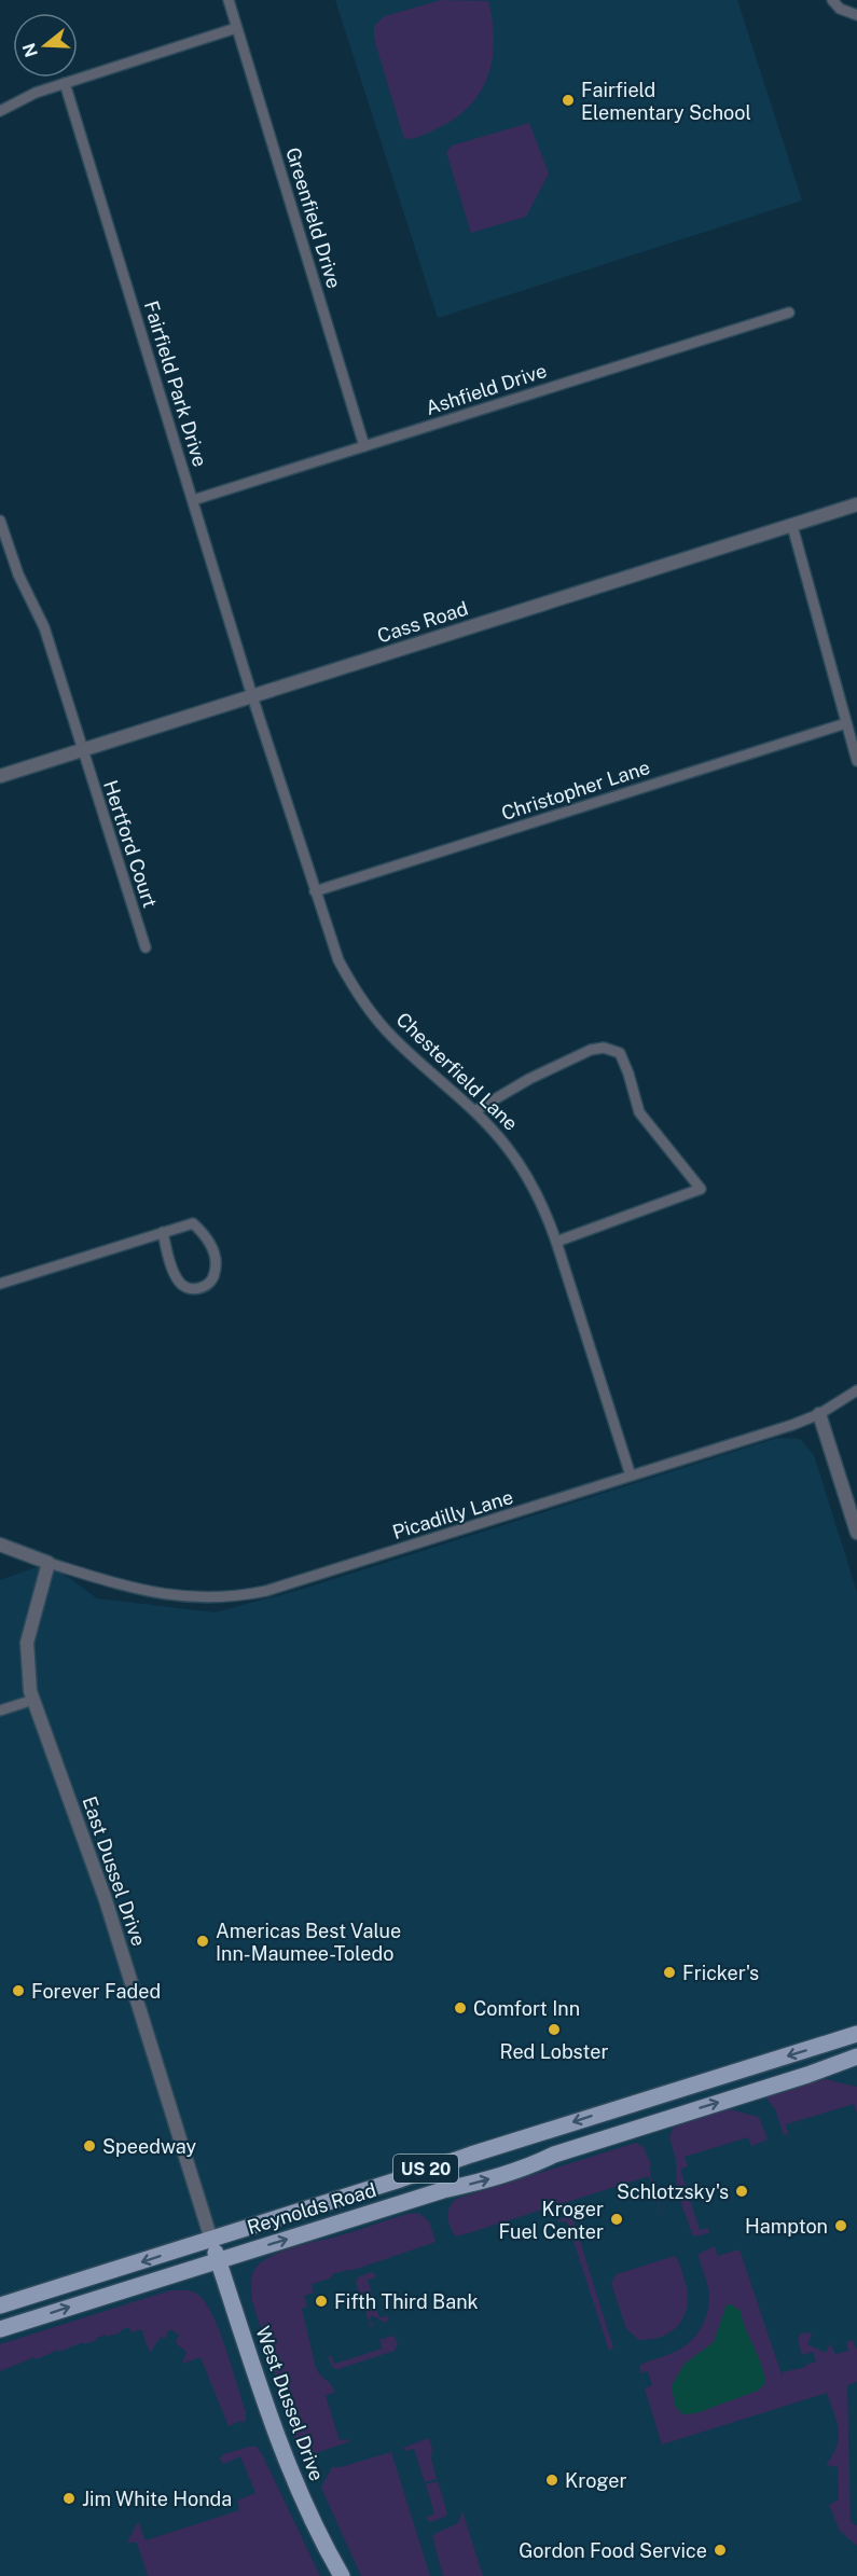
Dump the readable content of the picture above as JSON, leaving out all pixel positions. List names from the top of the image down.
{
  "streets": {
    "main road": ["US 20", "Reynolds Road", "West Dussel Drive"],
    "street": [
      "Greenfield Drive",
      "Fairfield Park Drive",
      "Ashfield Drive",
      "Cass Road",
      "Christopher Lane",
      "Hertford Court",
      "Chesterfield Lane",
      "Picadilly Lane",
      "East Dussel Drive"
    ]
  },
  "crossings": [
    ["Greenfield Drive", "Ashfield Drive"],
    ["Fairfield Park Drive", "Ashfield Drive"],
    ["Fairfield Park Drive", "Cass Road"],
    ["Fairfield Park Drive", "Chesterfield Lane"],
    ["Cass Road", "Hertford Court"],
    ["Cass Road", "Chesterfield Lane"],
    ["Christopher Lane", "Chesterfield Lane"],
    ["Chesterfield Lane", "Picadilly Lane"],
    ["Picadilly Lane", "East Dussel Drive"],
    ["East Dussel Drive", "Reynolds Road"],
    ["East Dussel Drive", "West Dussel Drive"],
    ["Reynolds Road", "West Dussel Drive"]
  ],
  "places": [
    "Fairfield Elementary School",
    "Americas Best Value Inn-Maumee-Toledo",
    "Fricker's",
    "Forever Faded",
    "Comfort Inn",
    "Red Lobster",
    "Speedway",
    "Schlotzsky's",
    "Kroger Fuel Center",
    "Hampton",
    "Fifth Third Bank",
    "Kroger",
    "Jim White Honda",
    "Gordon Food Service"
  ],
  "north": "left"
}
